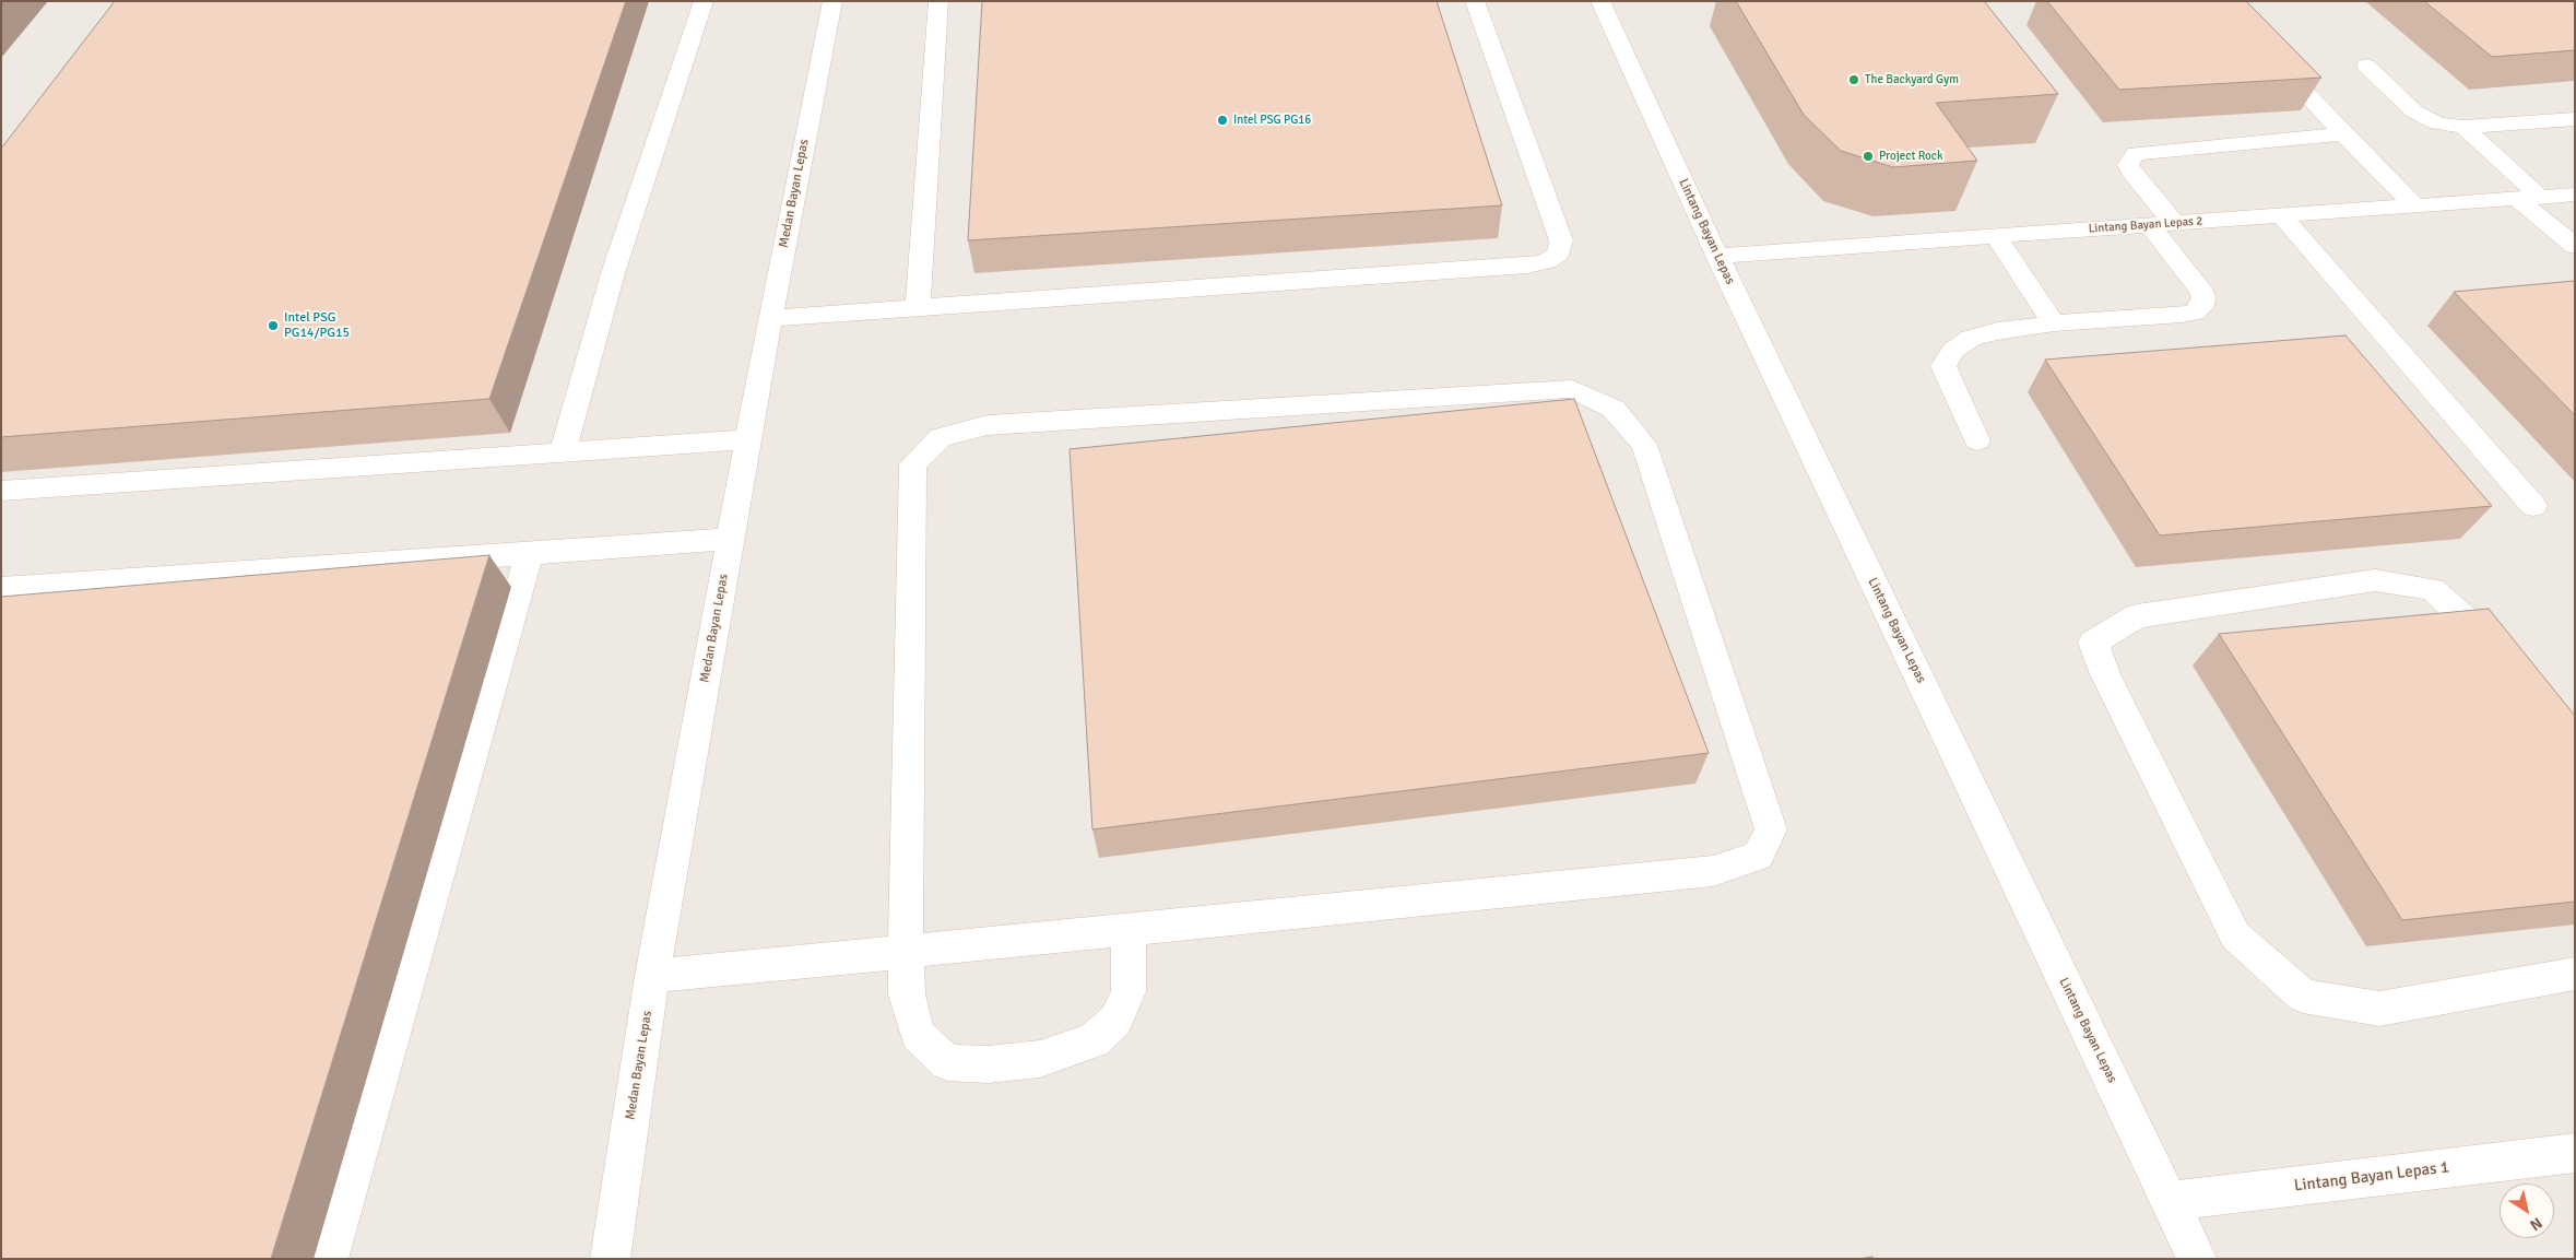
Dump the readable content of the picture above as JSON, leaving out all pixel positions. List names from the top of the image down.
{
  "streets": {
    "street": [
      "Medan Bayan Lepas",
      "Lintang Bayan Lepas 2",
      "Lintang Bayan Lepas",
      "Lintang Bayan Lepas 1"
    ]
  },
  "crossings": [
    ["Lintang Bayan Lepas 2", "Lintang Bayan Lepas"],
    ["Lintang Bayan Lepas", "Lintang Bayan Lepas 1"]
  ],
  "places": [
    "The Backyard Gym",
    "Intel PSG PG16",
    "Project Rock",
    "Intel PSG PG14/PG15"
  ],
  "north": "bottom right"
}
